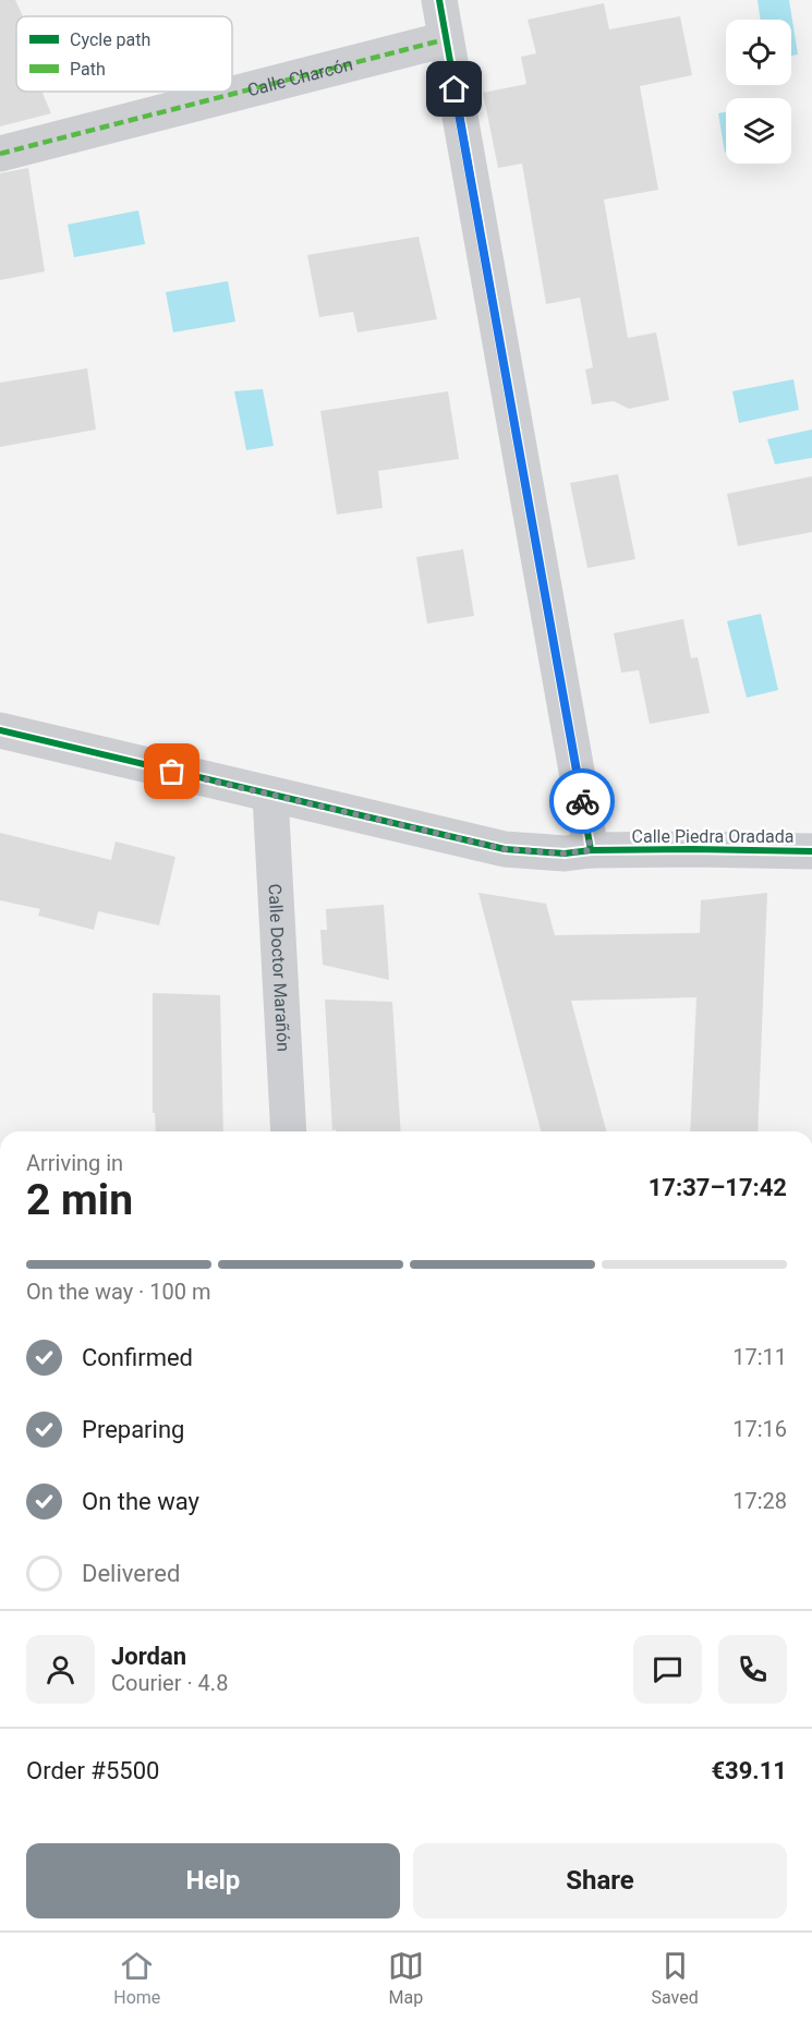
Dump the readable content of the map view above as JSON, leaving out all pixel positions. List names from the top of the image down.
{
  "streets": {
    "street": ["Calle Charcón", "Calle Piedra Oradada", "Calle Doctor Marañón"]
  },
  "crossings": [
    ["Calle Piedra Oradada", "Calle Doctor Marañón"]
  ],
  "legend": ["Cycle path", "Path"],
  "page": {
    "heading": ["2 min", "Arriving in", "17:37–17:42"],
    "panel": [
      "Jordan",
      "Courier · 4.8",
      "Order #5500",
      "€39.11"
    ],
    "bar": "On the way · 100 m",
    "list": [
      ["Confirmed", "17:11"],
      ["Preparing", "17:16"],
      ["On the way", "17:28"],
      "Delivered"
    ],
    "buttons": ["Help", "Share"],
    "tabs": ["Home", "Map", "Saved"]
  }
}
